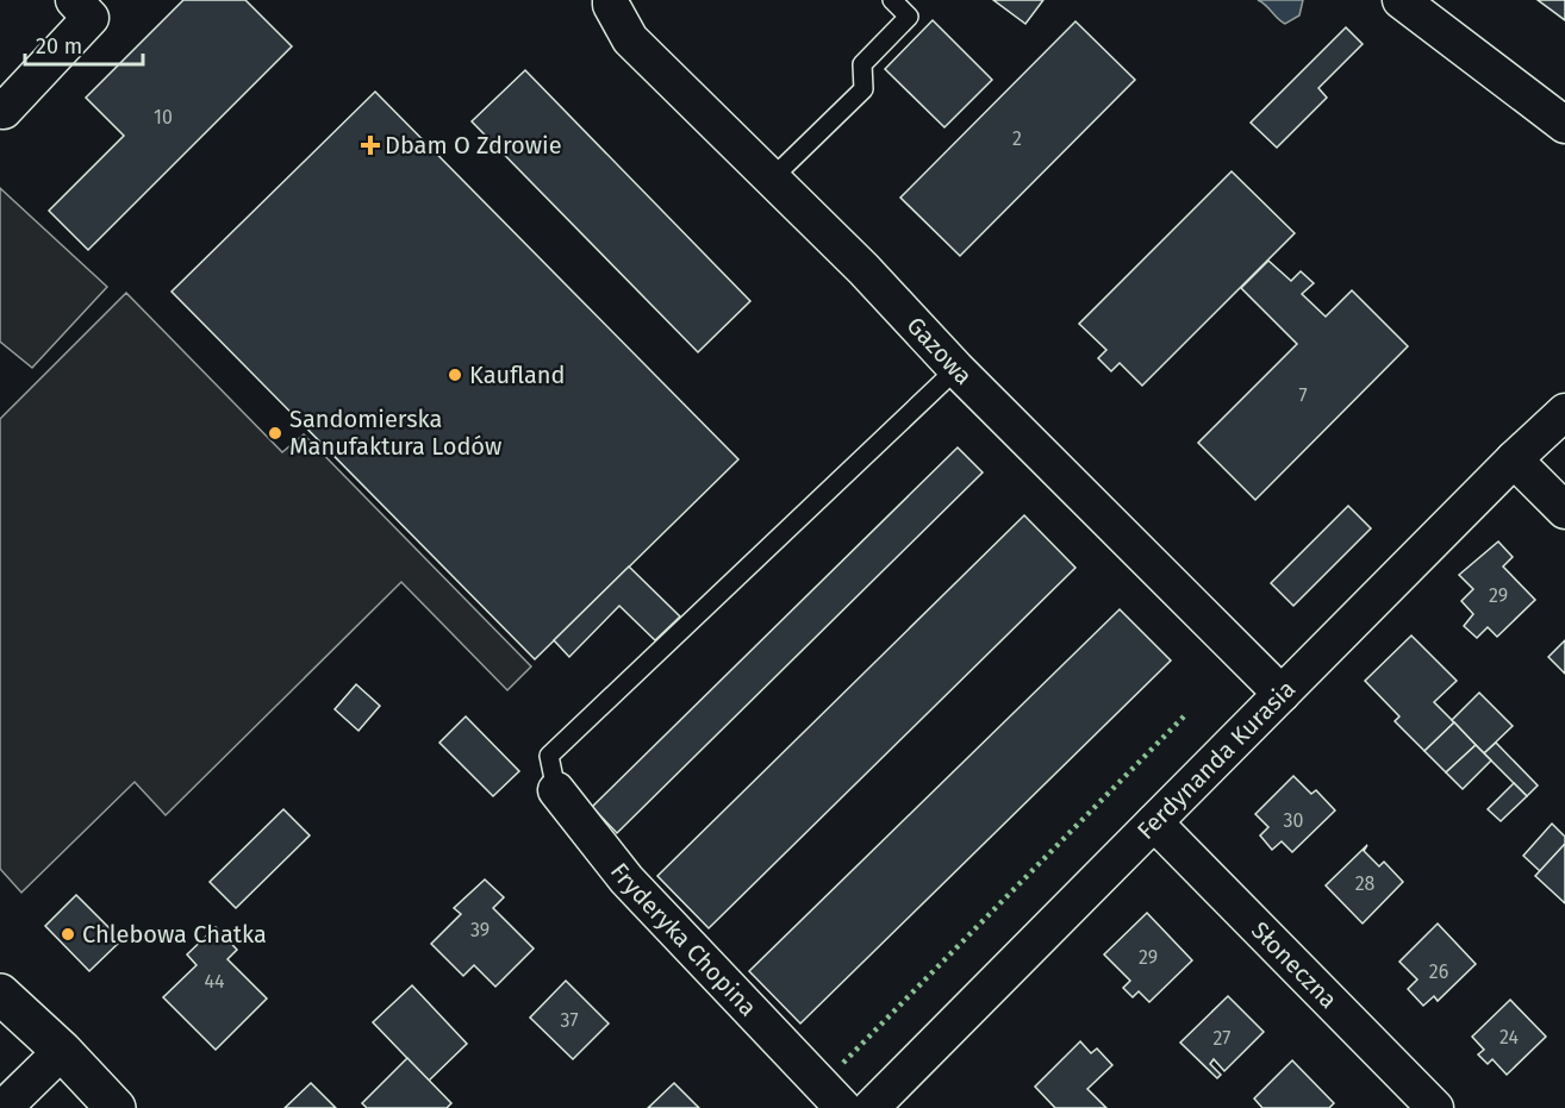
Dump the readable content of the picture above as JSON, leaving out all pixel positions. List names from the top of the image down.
{
  "streets": {
    "street": [
      "Gazowa",
      "Ferdynanda Kurasia",
      "Fryderyka Chopina",
      "Słoneczna"
    ]
  },
  "crossings": [
    ["Gazowa", "Ferdynanda Kurasia"],
    ["Ferdynanda Kurasia", "Słoneczna"]
  ],
  "places": {
    "health": ["Dbam O Zdrowie"],
    "other": ["Kaufland", "Sandomierska Manufaktura Lodów", "Chlebowa Chatka"]
  },
  "house_numbers": [
    "10",
    "2",
    "7",
    "29",
    "30",
    "28",
    "39",
    "29",
    "26",
    "44",
    "37",
    "24",
    "27"
  ],
  "scale_bar": "20 m"
}
